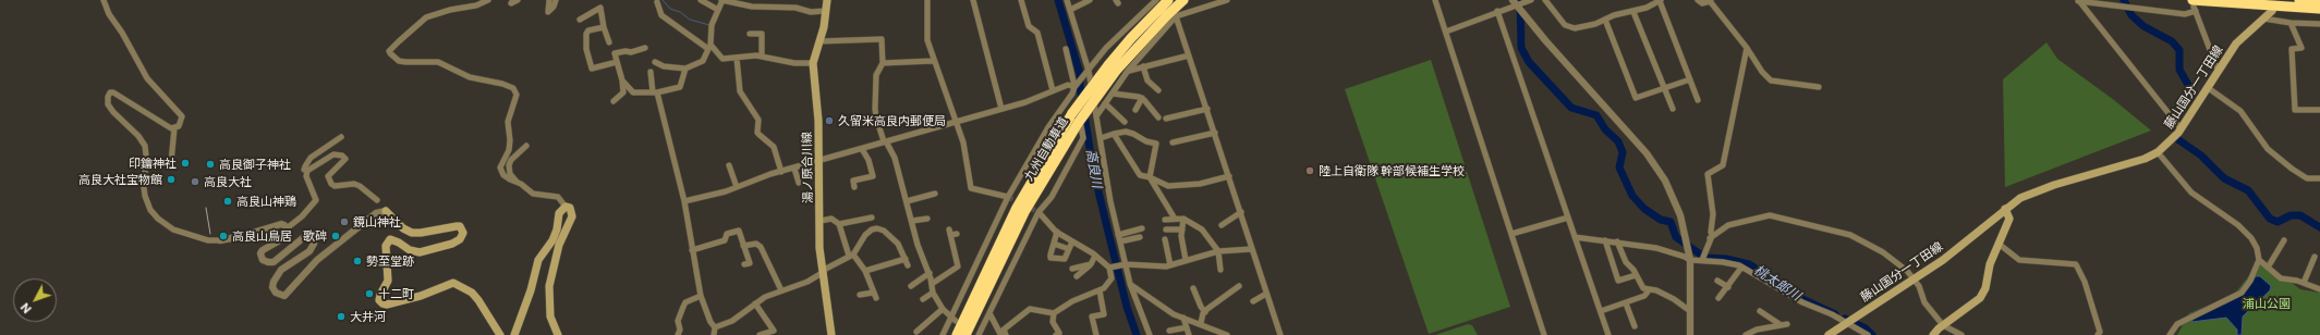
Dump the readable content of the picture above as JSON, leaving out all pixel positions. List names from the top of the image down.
{
  "streets": {
    "highway": ["九州自動車道"],
    "main road": ["藤山国分一丁田線", "湯ノ原合川線"]
  },
  "water": ["高良川", "桃太郎川"],
  "parks": ["浦山公園"],
  "places": [
    "久留米高良内郵便局",
    "印鑰神社",
    "高良御子神社",
    "陸上自衛隊 幹部候補生学校",
    "高良大社宝物館",
    "高良大社",
    "高良山神鶏",
    "鏡山神社",
    "高良山鳥居",
    "歌碑",
    "勢至堂跡",
    "十二町",
    "大井河"
  ],
  "north": "bottom left"
}
